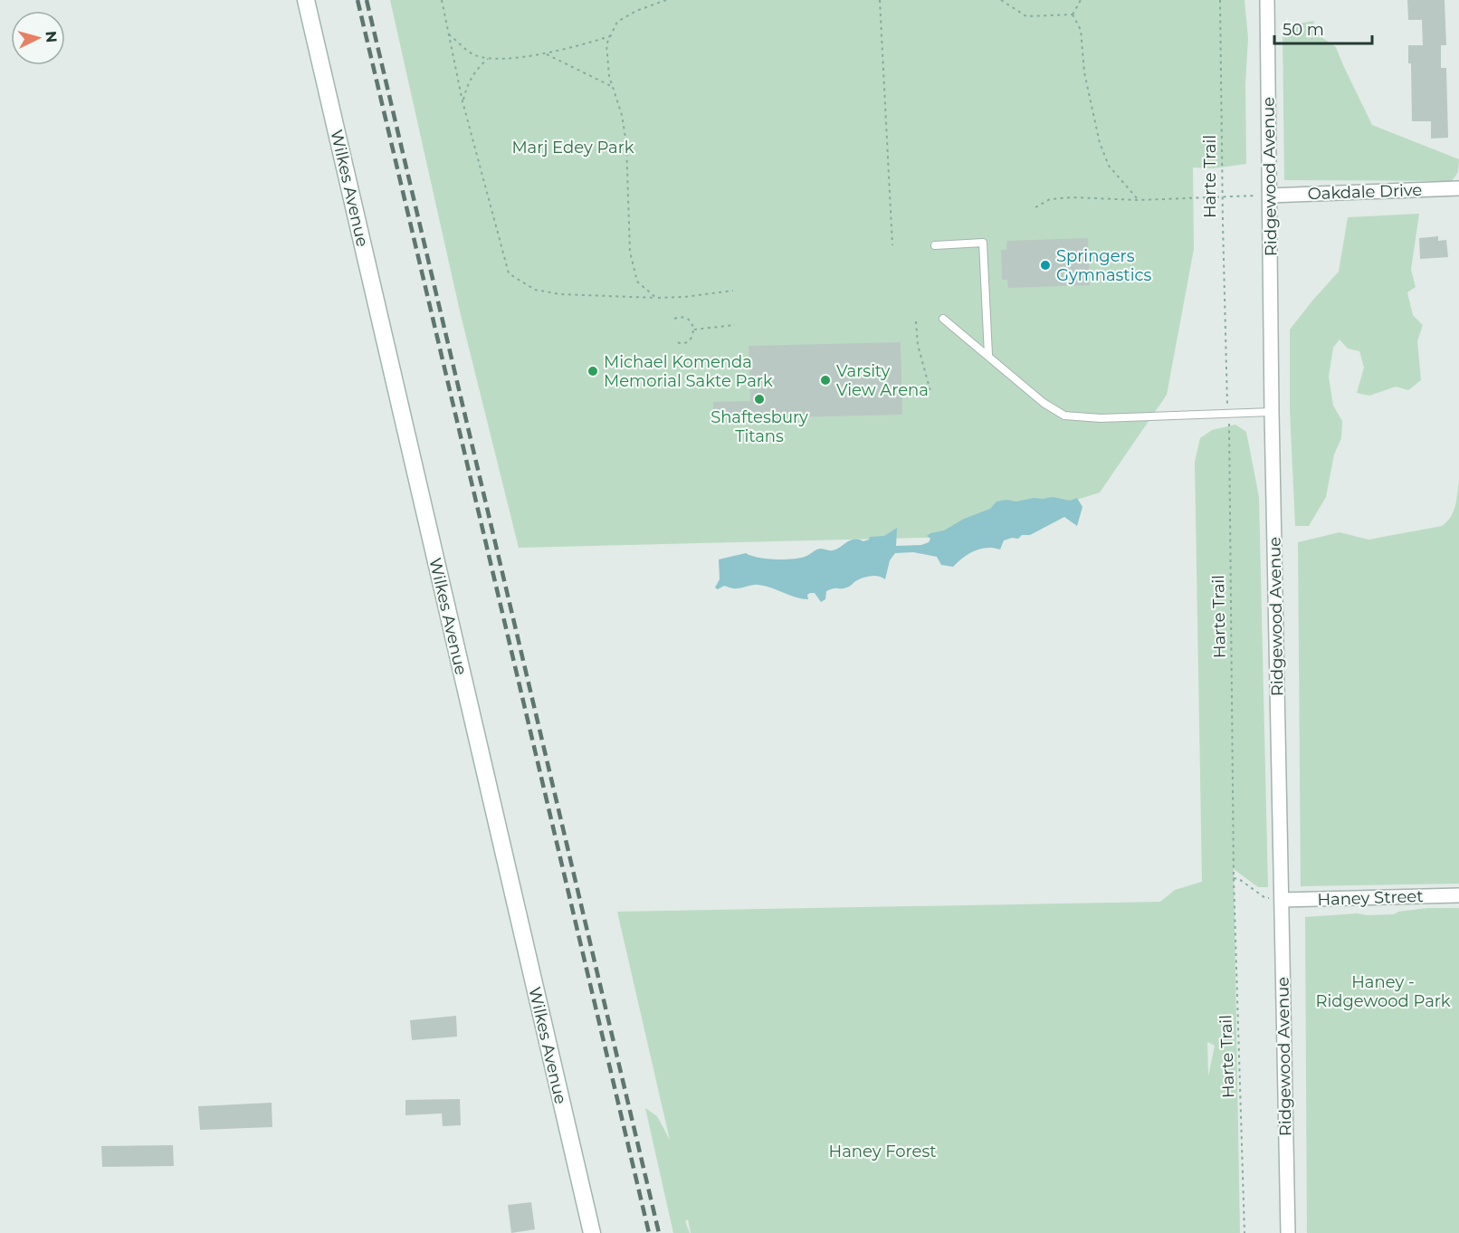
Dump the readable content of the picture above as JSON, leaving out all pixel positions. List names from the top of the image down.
{
  "streets": {
    "main road": ["Wilkes Avenue"],
    "street": ["Ridgewood Avenue", "Oakdale Drive", "Haney Street"],
    "path": ["Harte Trail"]
  },
  "crossings": [
    ["Ridgewood Avenue", "Oakdale Drive"],
    ["Ridgewood Avenue", "Haney Street"]
  ],
  "parks": ["Marj Edey Park", "Haney - Ridgewood Park", "Haney Forest"],
  "places": [
    "Springers Gymnastics",
    "Michael Komenda Memorial Sakte Park",
    "Varsity View Arena",
    "Shaftesbury Titans"
  ],
  "scale_bar": "50 m",
  "north": "right"
}
